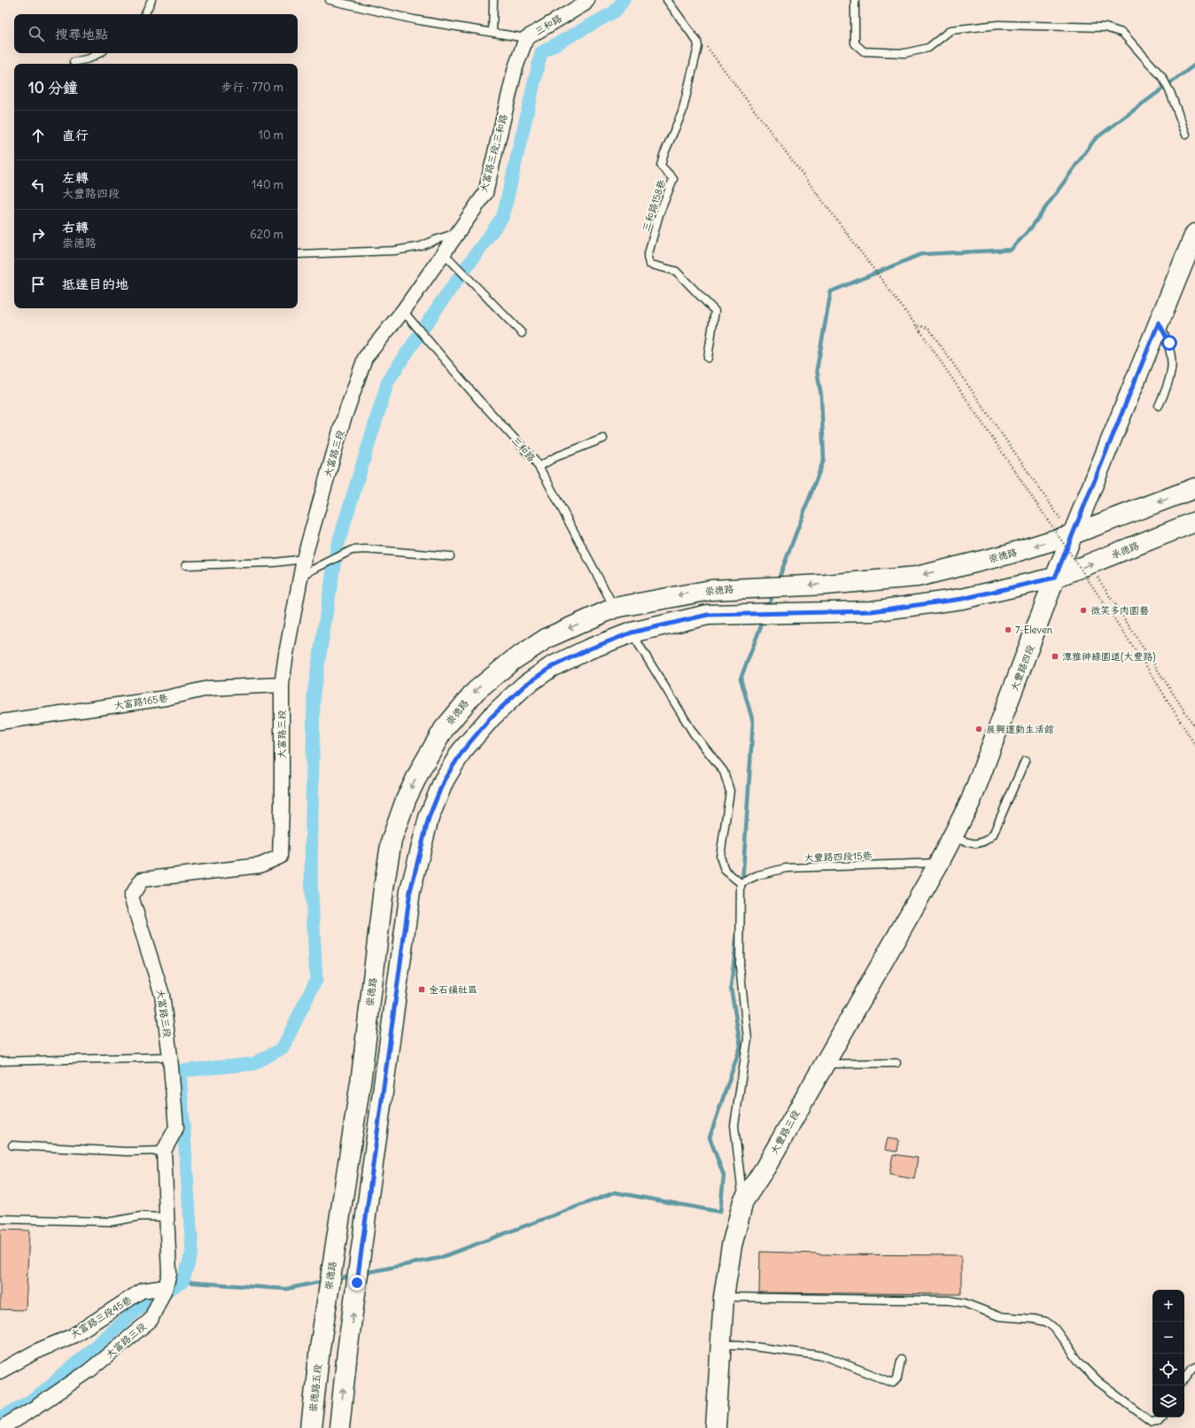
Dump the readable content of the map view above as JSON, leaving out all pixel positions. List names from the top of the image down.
{
  "streets": {
    "street": [
      "三和路",
      "大富路三段;三和路",
      "大富路三段",
      "承德路",
      "崇德路",
      "大豐路四段",
      "大富路165巷",
      "大豐路三段",
      "大富路三段45巷",
      "崇德路五段"
    ],
    "lane": ["三和路158巷", "大豐路四段15巷"]
  },
  "crossings": [
    ["三和路", "大富路三段;三和路"],
    ["三和路", "大富路三段"],
    ["三和路", "崇德路"],
    ["大富路三段;三和路", "大富路三段"],
    ["大富路三段", "大富路165巷"],
    ["大富路三段", "大富路三段45巷"],
    ["承德路", "大豐路四段"],
    ["崇德路", "大豐路四段"],
    ["崇德路", "崇德路五段"],
    ["大豐路四段", "大豐路四段15巷"],
    ["大豐路四段", "大豐路三段"],
    ["大豐路四段15巷", "大豐路三段"]
  ],
  "one_way": ["崇德路"],
  "places": {
    "other": ["微笑多肉園藝", "7-Eleven", "晨興運動生活館"],
    "transit": ["潭雅神綠園道(大豐路)", "金石鎮社區"]
  },
  "page": {
    "search": "搜尋地點",
    "heading": ["10 分鐘", "步行 · 770 m"],
    "list": [
      ["直行", "10 m"],
      ["左轉", "大豐路四段", "140 m"],
      ["右轉", "崇德路", "620 m"],
      "抵達目的地"
    ],
    "map_buttons": ["+", "−"]
  }
}
